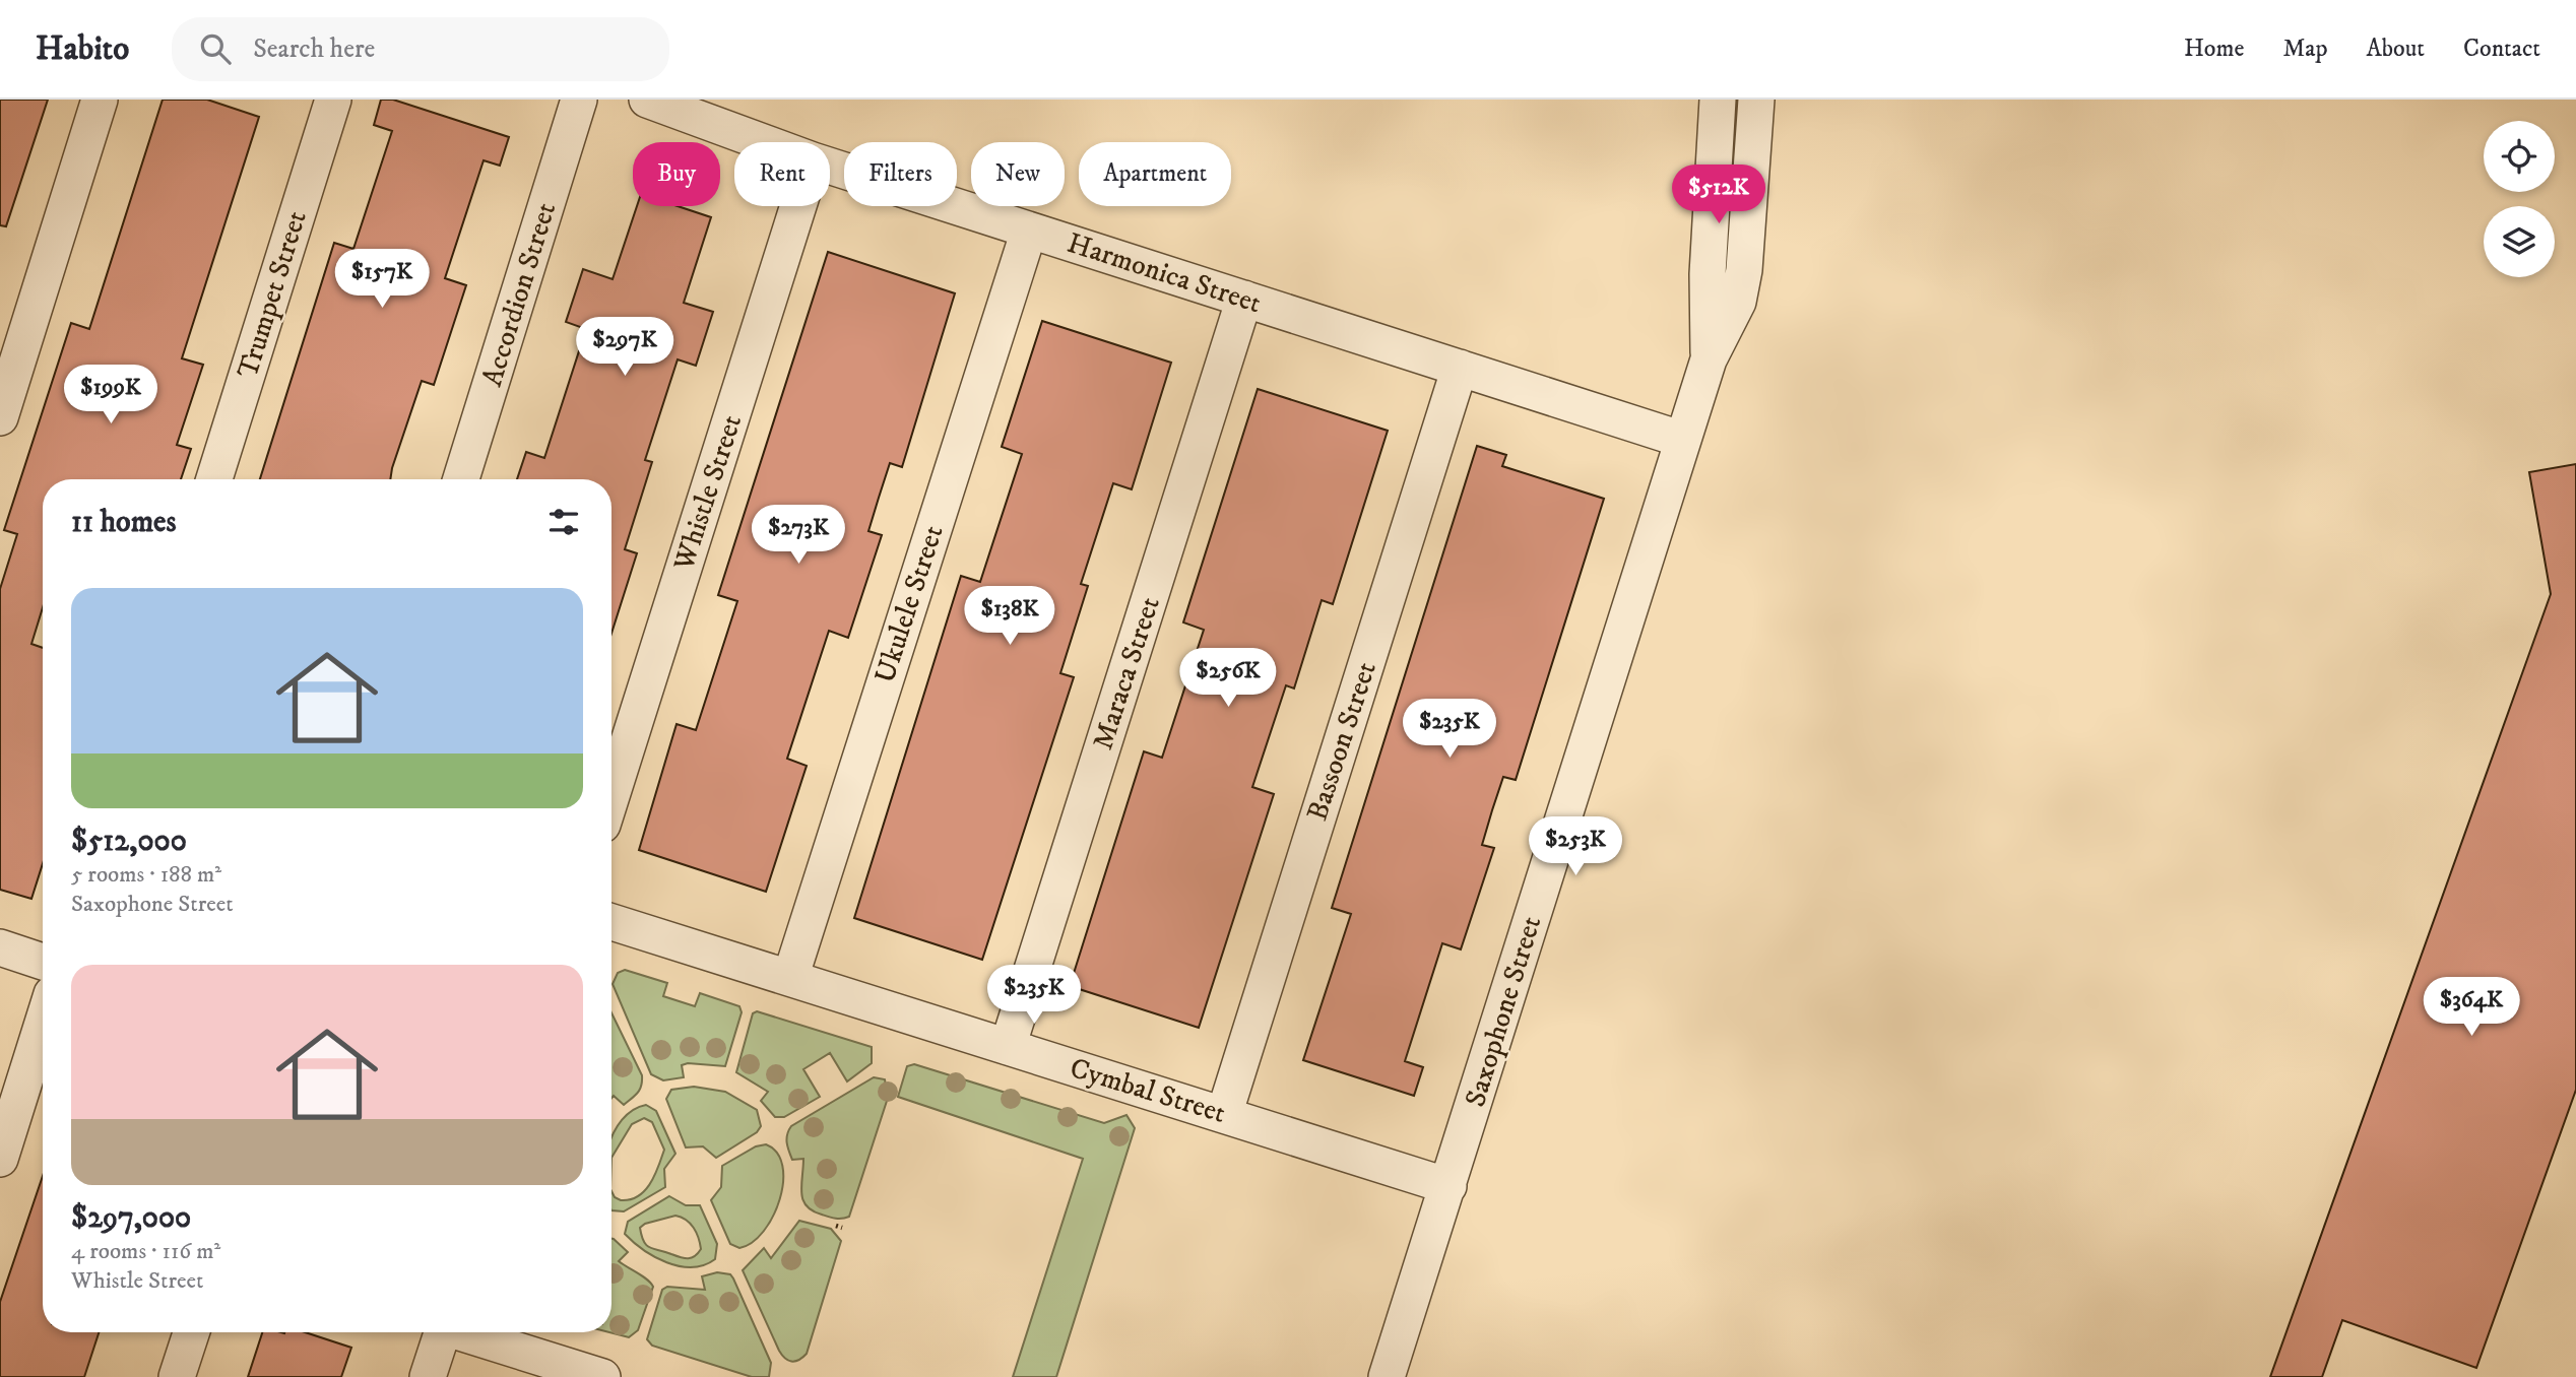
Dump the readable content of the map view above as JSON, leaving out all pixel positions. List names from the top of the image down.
{
  "streets": {
    "street": [
      "Harmonica Street",
      "Trumpet Street",
      "Accordion Street",
      "Whistle Street",
      "Ukulele Street",
      "Maraca Street",
      "Bassoon Street",
      "Saxophone Street",
      "Cymbal Street"
    ]
  },
  "crossings": [
    ["Harmonica Street", "Ukulele Street"],
    ["Harmonica Street", "Maraca Street"],
    ["Harmonica Street", "Bassoon Street"],
    ["Harmonica Street", "Saxophone Street"],
    ["Ukulele Street", "Cymbal Street"],
    ["Maraca Street", "Cymbal Street"],
    ["Bassoon Street", "Cymbal Street"],
    ["Saxophone Street", "Cymbal Street"]
  ],
  "page": {
    "header": "Habito",
    "search": "Search here",
    "nav": [
      "Home",
      "Map",
      "About",
      "Contact"
    ],
    "chip": [
      "Buy",
      "Rent",
      "Filters",
      "New",
      "Apartment"
    ],
    "price": [
      "$512K",
      "$157K",
      "$297K",
      "$199K",
      "$273K",
      "$138K",
      "$256K",
      "$235K",
      "$253K",
      "$235K",
      "$364K"
    ],
    "heading": "11 homes",
    "list": [
      {
        "name": "$512,000",
        "note": "5 rooms · 188 m² · Saxophone Street"
      },
      {
        "name": "$297,000",
        "note": "4 rooms · 116 m² · Whistle Street"
      }
    ]
  }
}
